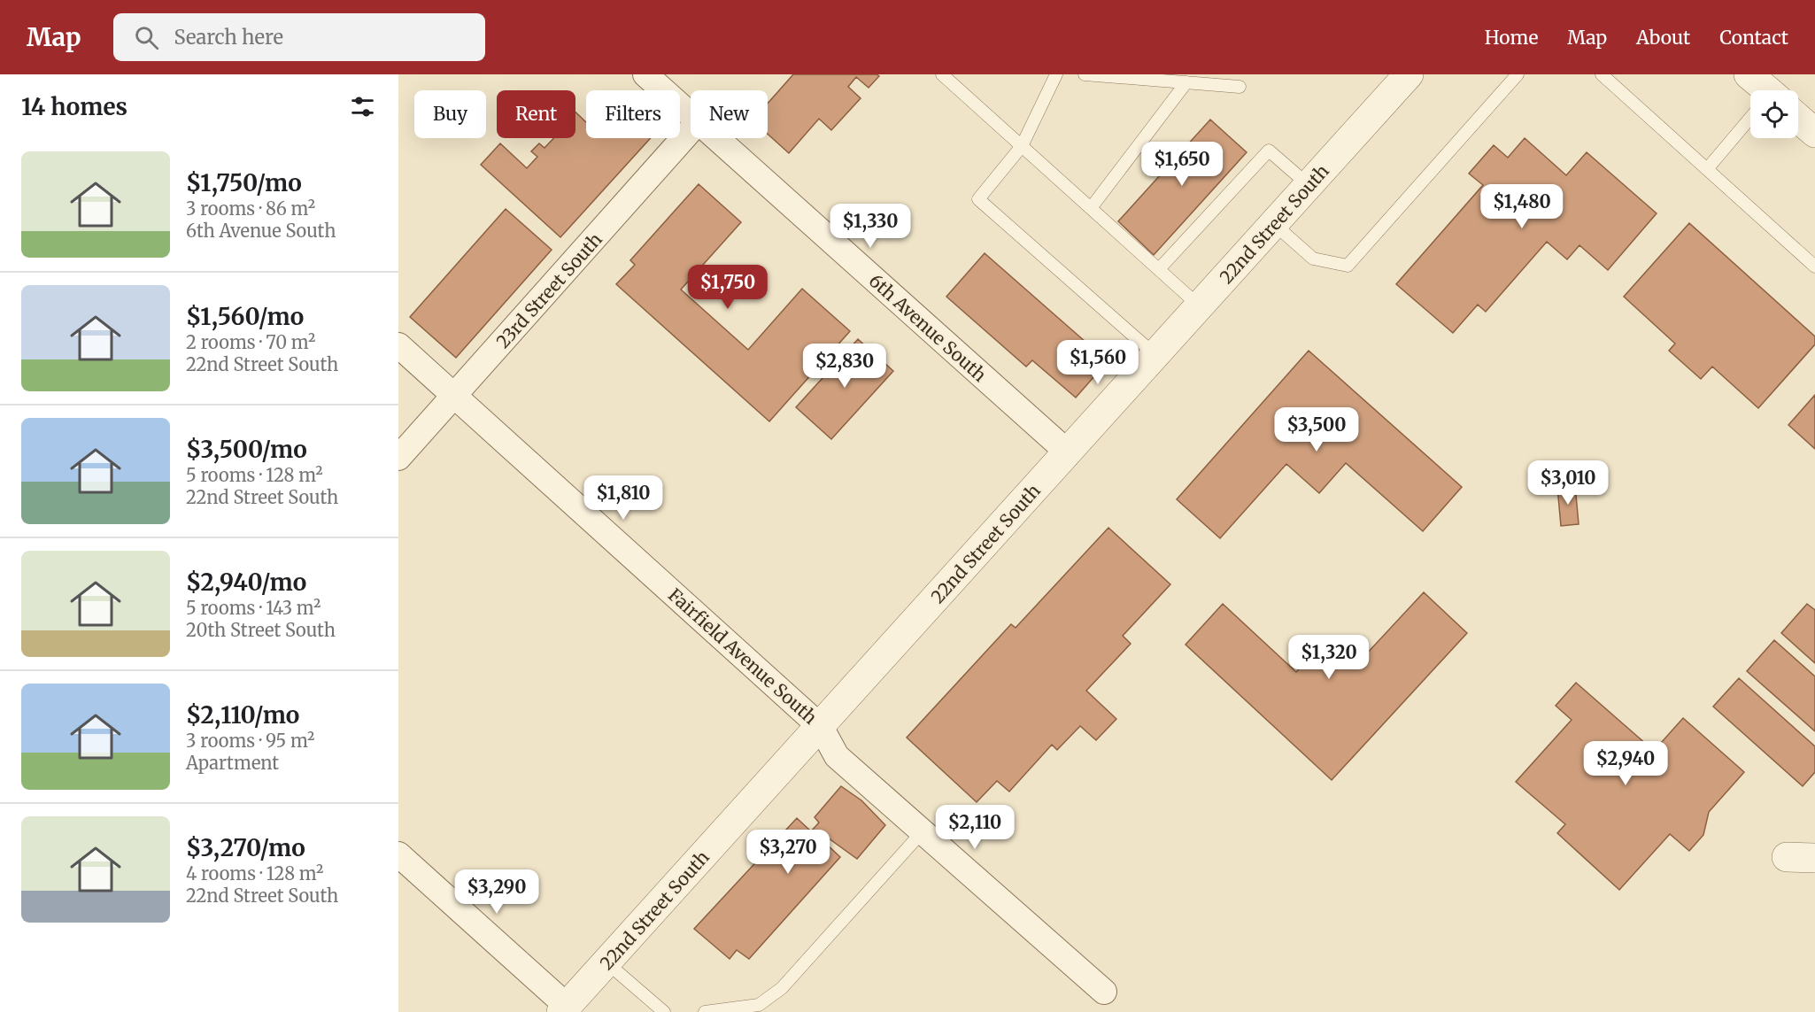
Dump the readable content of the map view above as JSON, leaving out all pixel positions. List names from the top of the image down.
{
  "streets": {
    "street": [
      "22nd Street South",
      "23rd Street South",
      "6th Avenue South",
      "Fairfield Avenue South"
    ]
  },
  "crossings": [
    ["22nd Street South", "6th Avenue South"],
    ["22nd Street South", "Fairfield Avenue South"],
    ["23rd Street South", "Fairfield Avenue South"]
  ],
  "page": {
    "header": "Map",
    "search": "Search here",
    "nav": [
      "Home",
      "Map",
      "About",
      "Contact"
    ],
    "heading": "14 homes",
    "chip": [
      "Buy",
      "Rent",
      "Filters",
      "New"
    ],
    "list": [
      {
        "name": "$1,750/mo",
        "note": "3 rooms · 86 m² · 6th Avenue South"
      },
      {
        "name": "$1,560/mo",
        "note": "2 rooms · 70 m² · 22nd Street South"
      },
      {
        "name": "$3,500/mo",
        "note": "5 rooms · 128 m² · 22nd Street South"
      },
      {
        "name": "$2,940/mo",
        "note": "5 rooms · 143 m² · 20th Street South"
      },
      {
        "name": "$2,110/mo",
        "note": "3 rooms · 95 m² · Apartment"
      },
      {
        "name": "$3,270/mo",
        "note": "4 rooms · 128 m² · 22nd Street South"
      }
    ],
    "price": [
      "$1,650",
      "$1,480",
      "$1,330",
      "$1,750",
      "$1,560",
      "$2,830",
      "$3,500",
      "$3,010",
      "$1,810",
      "$1,320",
      "$2,940",
      "$2,110",
      "$3,270",
      "$3,290"
    ]
  }
}
